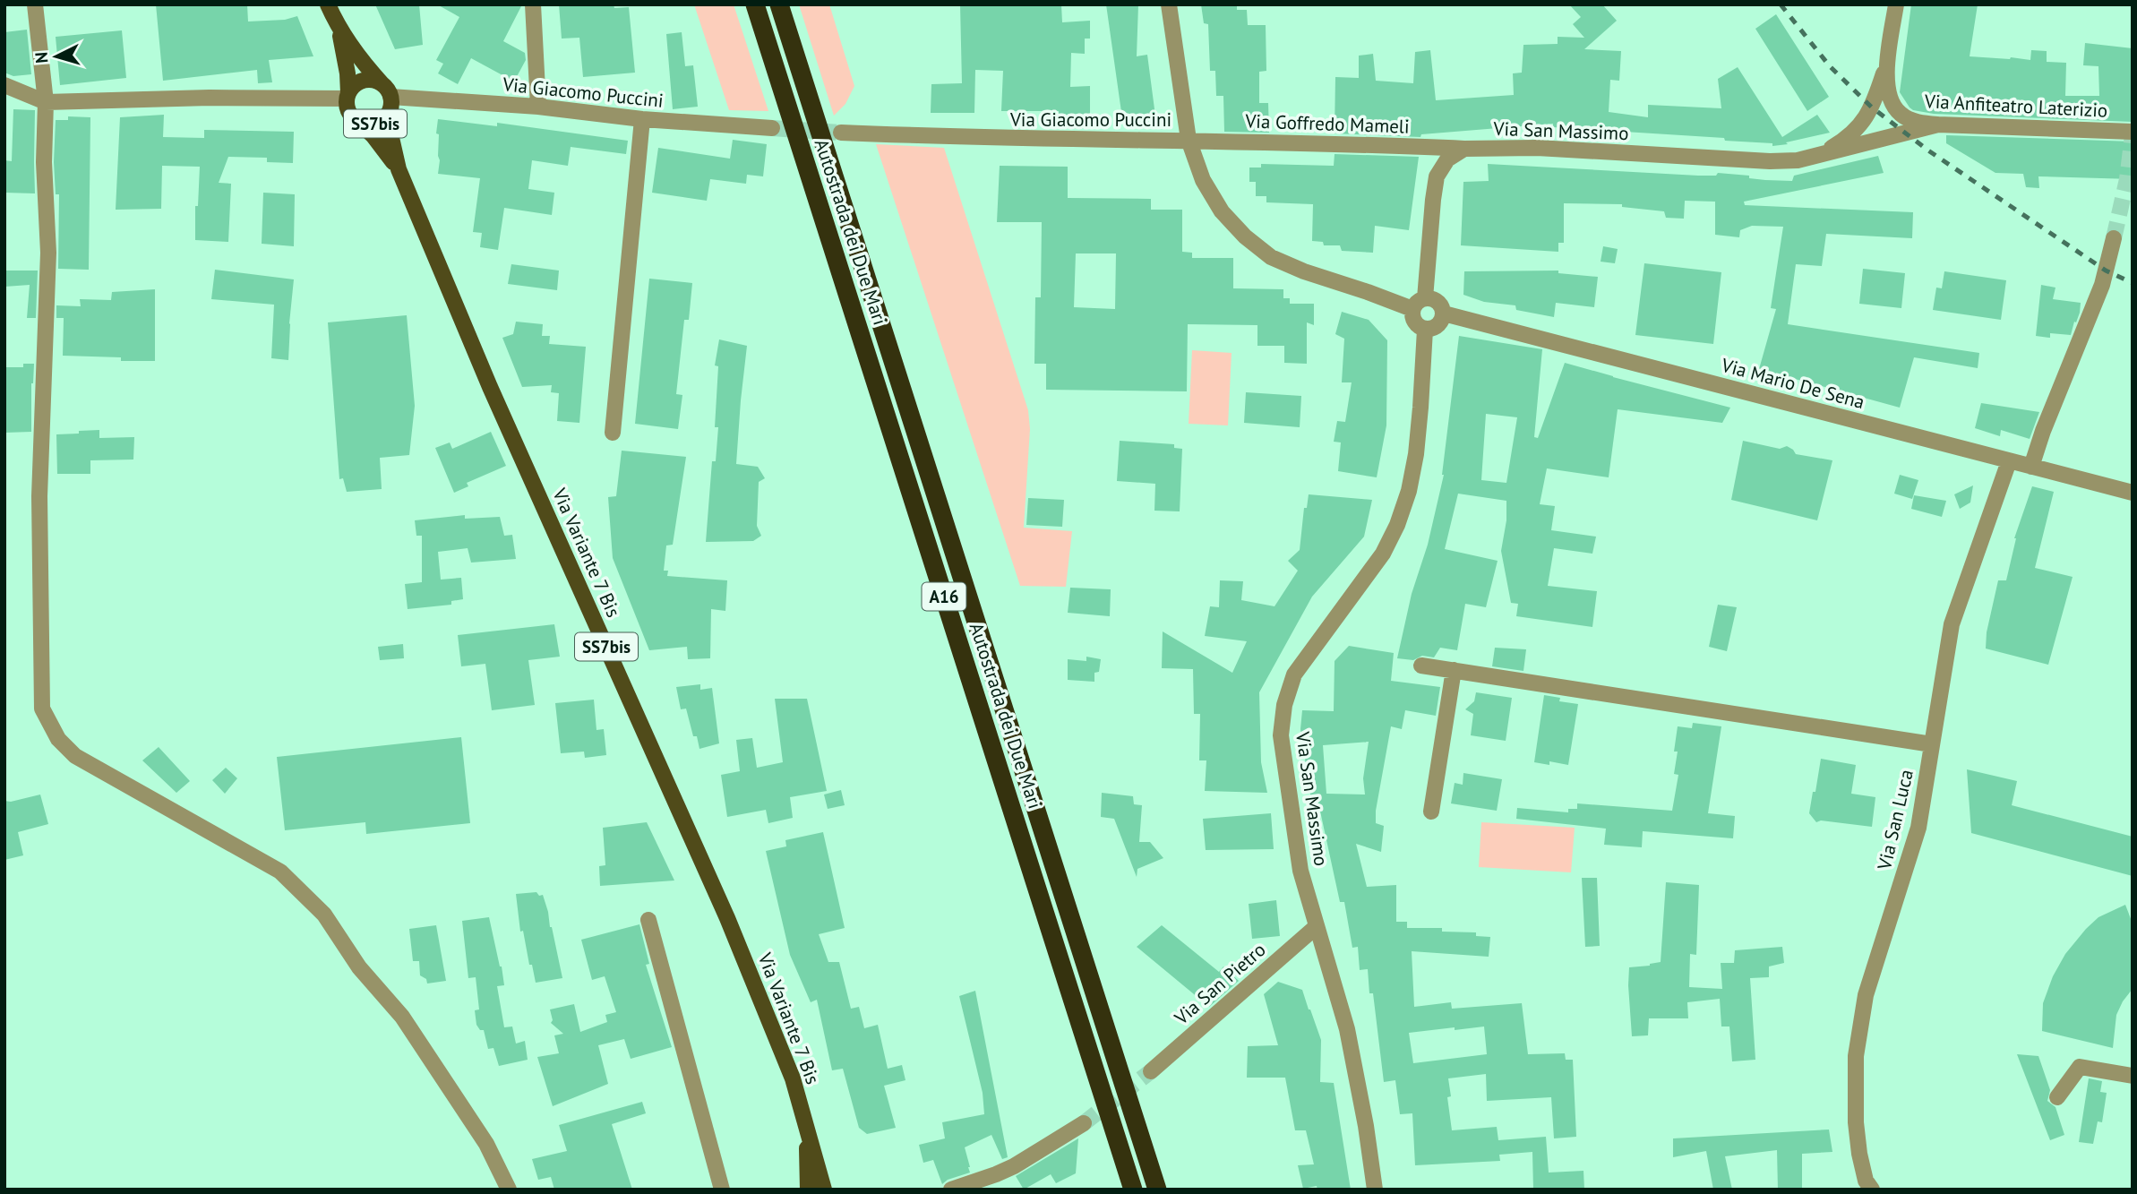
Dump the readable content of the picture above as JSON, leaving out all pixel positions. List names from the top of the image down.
{
  "streets": {
    "highway": ["Autostrada dei Due Mari", "A16"],
    "main road": ["SS7bis", "Via Variante 7 Bis"],
    "street": [
      "Via Giacomo Puccini",
      "Via Anfiteatro Laterizio",
      "Via Goffredo Mameli",
      "Via San Massimo",
      "Via Mario De Sena",
      "Via San Luca",
      "Via San Pietro"
    ]
  },
  "crossings": [
    ["Via Giacomo Puccini", "SS7bis"],
    ["Via Giacomo Puccini", "Via Goffredo Mameli"],
    ["Via Giacomo Puccini", "Via Variante 7 Bis"],
    ["Via Anfiteatro Laterizio", "Via San Massimo"],
    ["SS7bis", "Via Variante 7 Bis"],
    ["Via Goffredo Mameli", "Via San Massimo"],
    ["Via San Massimo", "Via Mario De Sena"],
    ["Via San Massimo", "Via San Pietro"],
    ["Via Mario De Sena", "Via San Luca"]
  ],
  "north": "left"
}
